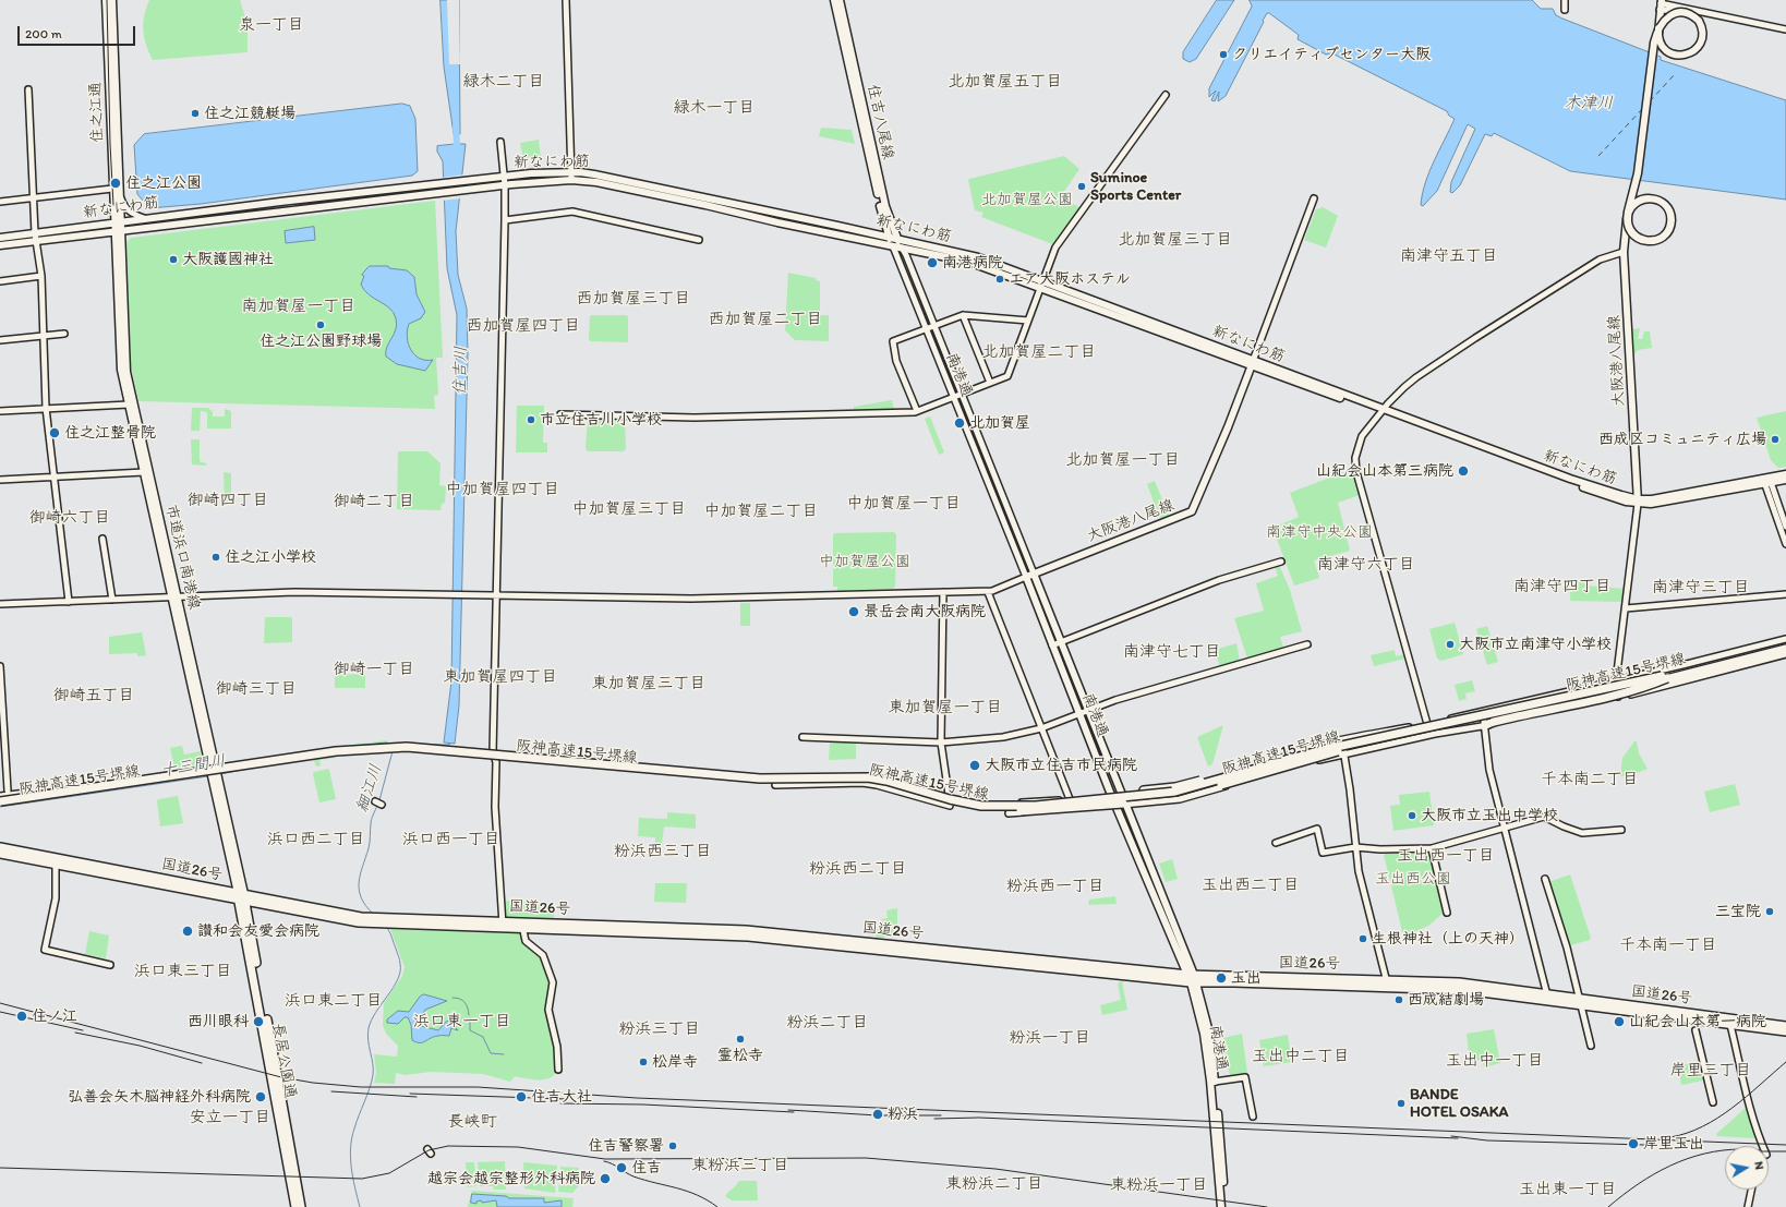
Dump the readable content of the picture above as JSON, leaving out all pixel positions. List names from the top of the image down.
{
  "streets": {
    "highway": ["阪神高速15号堺線", "国道26号", "長居公園通"],
    "main road": [
      "住之江通",
      "住吉八尾線",
      "新なにわ筋",
      "大阪港八尾線",
      "南港通",
      "市道浜口南港線"
    ]
  },
  "crossings": [
    ["住之江通", "新なにわ筋"],
    ["住之江通", "市道浜口南港線"],
    ["住吉八尾線", "新なにわ筋"],
    ["住吉八尾線", "南港通"],
    ["新なにわ筋", "大阪港八尾線"],
    ["新なにわ筋", "南港通"],
    ["新なにわ筋", "市道浜口南港線"],
    ["大阪港八尾線", "南港通"],
    ["南港通", "国道26号"],
    ["市道浜口南港線", "国道26号"],
    ["市道浜口南港線", "長居公園通"],
    ["国道26号", "長居公園通"]
  ],
  "districts": [
    "泉一丁目",
    "緑木二丁目",
    "北加賀屋五丁目",
    "緑木一丁目",
    "北加賀屋三丁目",
    "南津守五丁目",
    "西加賀屋三丁目",
    "南加賀屋一丁目",
    "西加賀屋二丁目",
    "西加賀屋四丁目",
    "北加賀屋二丁目",
    "北加賀屋一丁目",
    "中加賀屋四丁目",
    "御崎四丁目",
    "御崎二丁目",
    "中加賀屋一丁目",
    "中加賀屋三丁目",
    "中加賀屋二丁目",
    "御崎六丁目",
    "南津守六丁目",
    "南津守四丁目",
    "南津守三丁目",
    "南津守七丁目",
    "御崎一丁目",
    "東加賀屋四丁目",
    "東加賀屋三丁目",
    "御崎三丁目",
    "御崎五丁目",
    "東加賀屋一丁目",
    "千本南二丁目",
    "浜口西二丁目",
    "浜口西一丁目",
    "粉浜西三丁目",
    "玉出西一丁目",
    "粉浜西二丁目",
    "玉出西二丁目",
    "粉浜西一丁目",
    "千本南一丁目",
    "浜口東三丁目",
    "浜口東二丁目",
    "浜口東一丁目",
    "粉浜二丁目",
    "粉浜三丁目",
    "粉浜一丁目",
    "玉出中二丁目",
    "玉出中一丁目",
    "岸里三丁目",
    "安立一丁目",
    "長峡町",
    "東粉浜三丁目",
    "東粉浜二丁目",
    "東粉浜一丁目",
    "玉出東一丁目"
  ],
  "water": [
    "木津川",
    "住吉川",
    "十三間川",
    "細江川"
  ],
  "parks": [
    "北加賀屋公園",
    "南津守中央公園",
    "中加賀屋公園",
    "玉出西公園"
  ],
  "places": [
    "クリエイティブセンター大阪",
    "住之江競艇場",
    "住之江公園",
    "Suminoe Sports Center",
    "大阪護國神社",
    "南港病院",
    "エア大阪ホステル",
    "住之江公園野球場",
    "市立住吉川小学校",
    "北加賀屋",
    "住之江整骨院",
    "西成区コミュニティ広場",
    "山紀会山本第三病院",
    "住之江小学校",
    "景岳会南大阪病院",
    "大阪市立南津守小学校",
    "大阪市立住吉市民病院",
    "大阪市立玉出中学校",
    "三宝院",
    "讃和会友愛会病院",
    "生根神社（上の天神）",
    "玉出",
    "西成結劇場",
    "住ノ江",
    "西川眼科",
    "山紀会山本第一病院",
    "霊松寺",
    "松岸寺",
    "弘善会矢木脳神経外科病院",
    "住吉大社",
    "BANDE HOTEL OSAKA",
    "粉浜",
    "岸里玉出",
    "住吉警察署",
    "住吉",
    "越宗会越宗整形外科病院"
  ],
  "scale_bar": "200 m",
  "north": "right"
}
